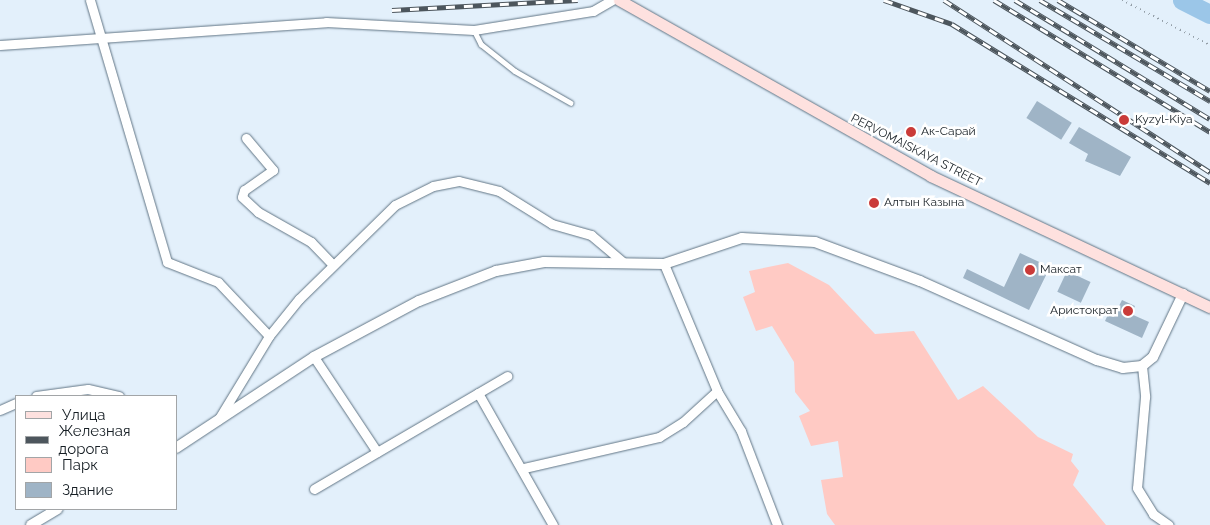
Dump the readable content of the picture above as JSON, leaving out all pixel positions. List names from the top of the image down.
{
  "streets": {
    "main road": ["PERVOMAISKAYA STREET"]
  },
  "places": [
    "Kyzyl-Kiya",
    "Ак-Сарай",
    "Алтын Казына",
    "Максат",
    "Аристократ"
  ],
  "legend": [
    "Улица",
    "Железная дорога",
    "Парк",
    "Здание"
  ]
}
